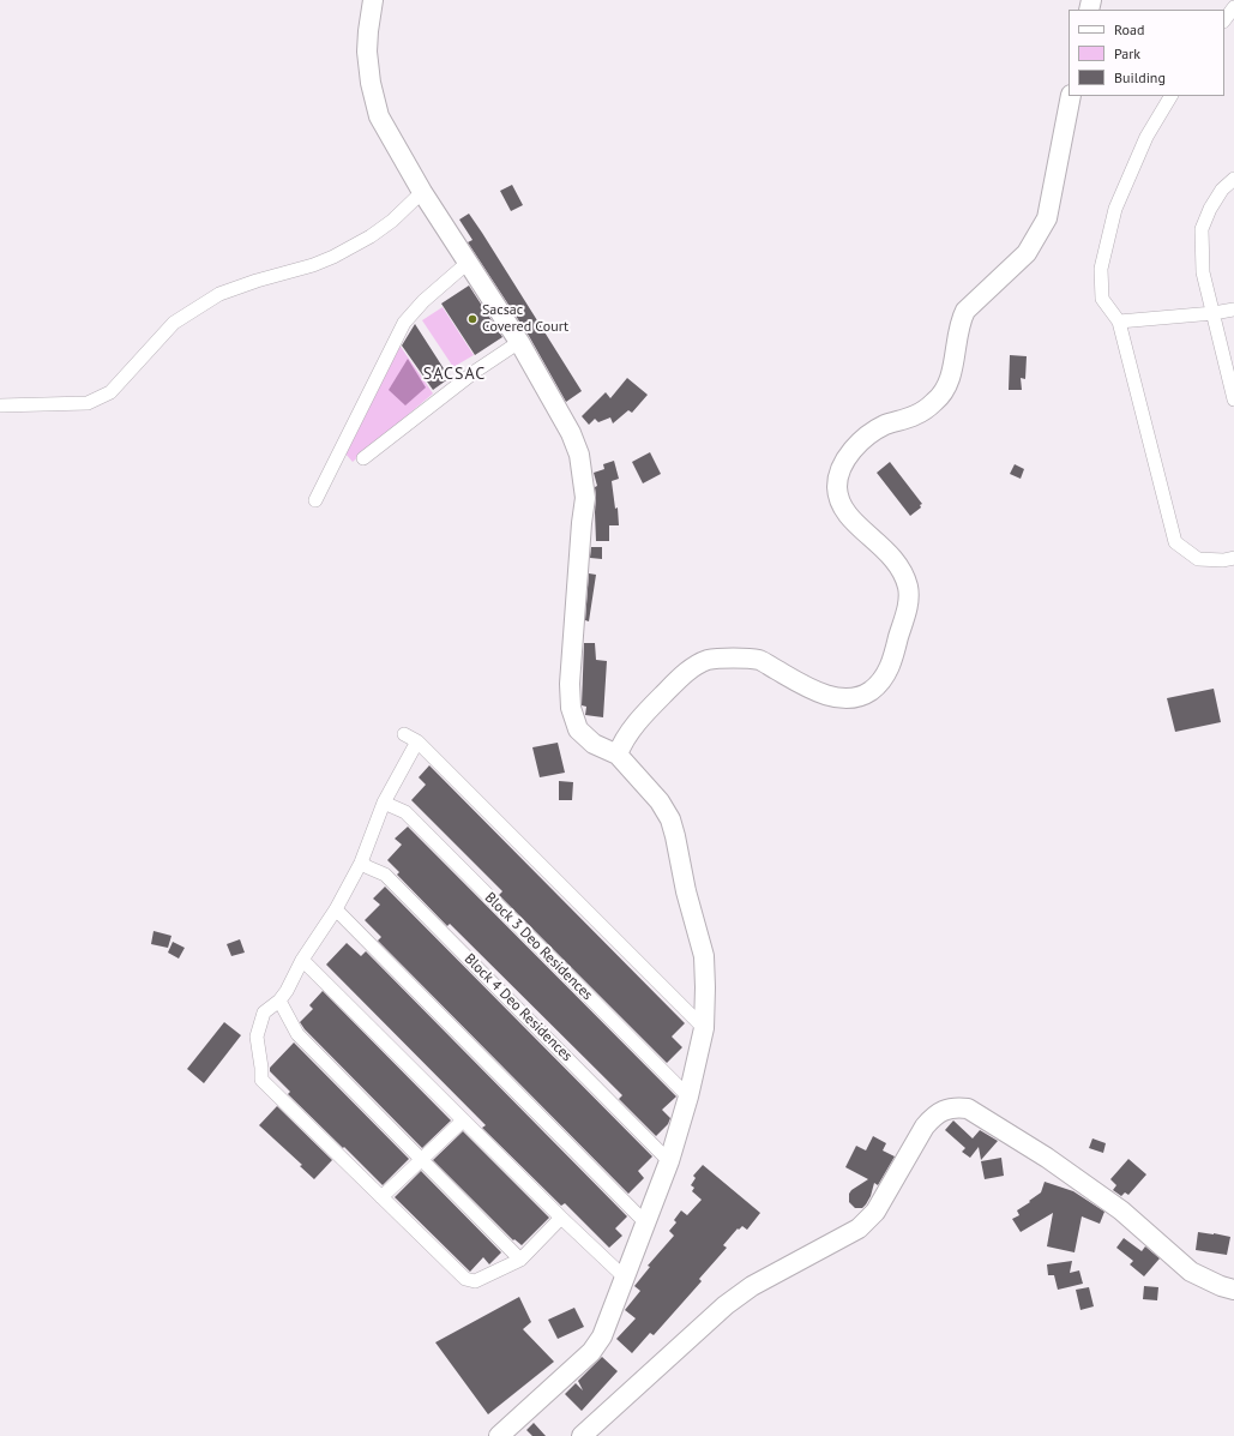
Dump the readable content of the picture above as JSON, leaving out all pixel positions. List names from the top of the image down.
{
  "streets": {
    "street": ["Block 3 Deo Residences", "Block 4 Deo Residences"]
  },
  "districts": ["SACSAC"],
  "places": ["Sacsac Covered Court"],
  "legend": ["Road", "Park", "Building"]
}
